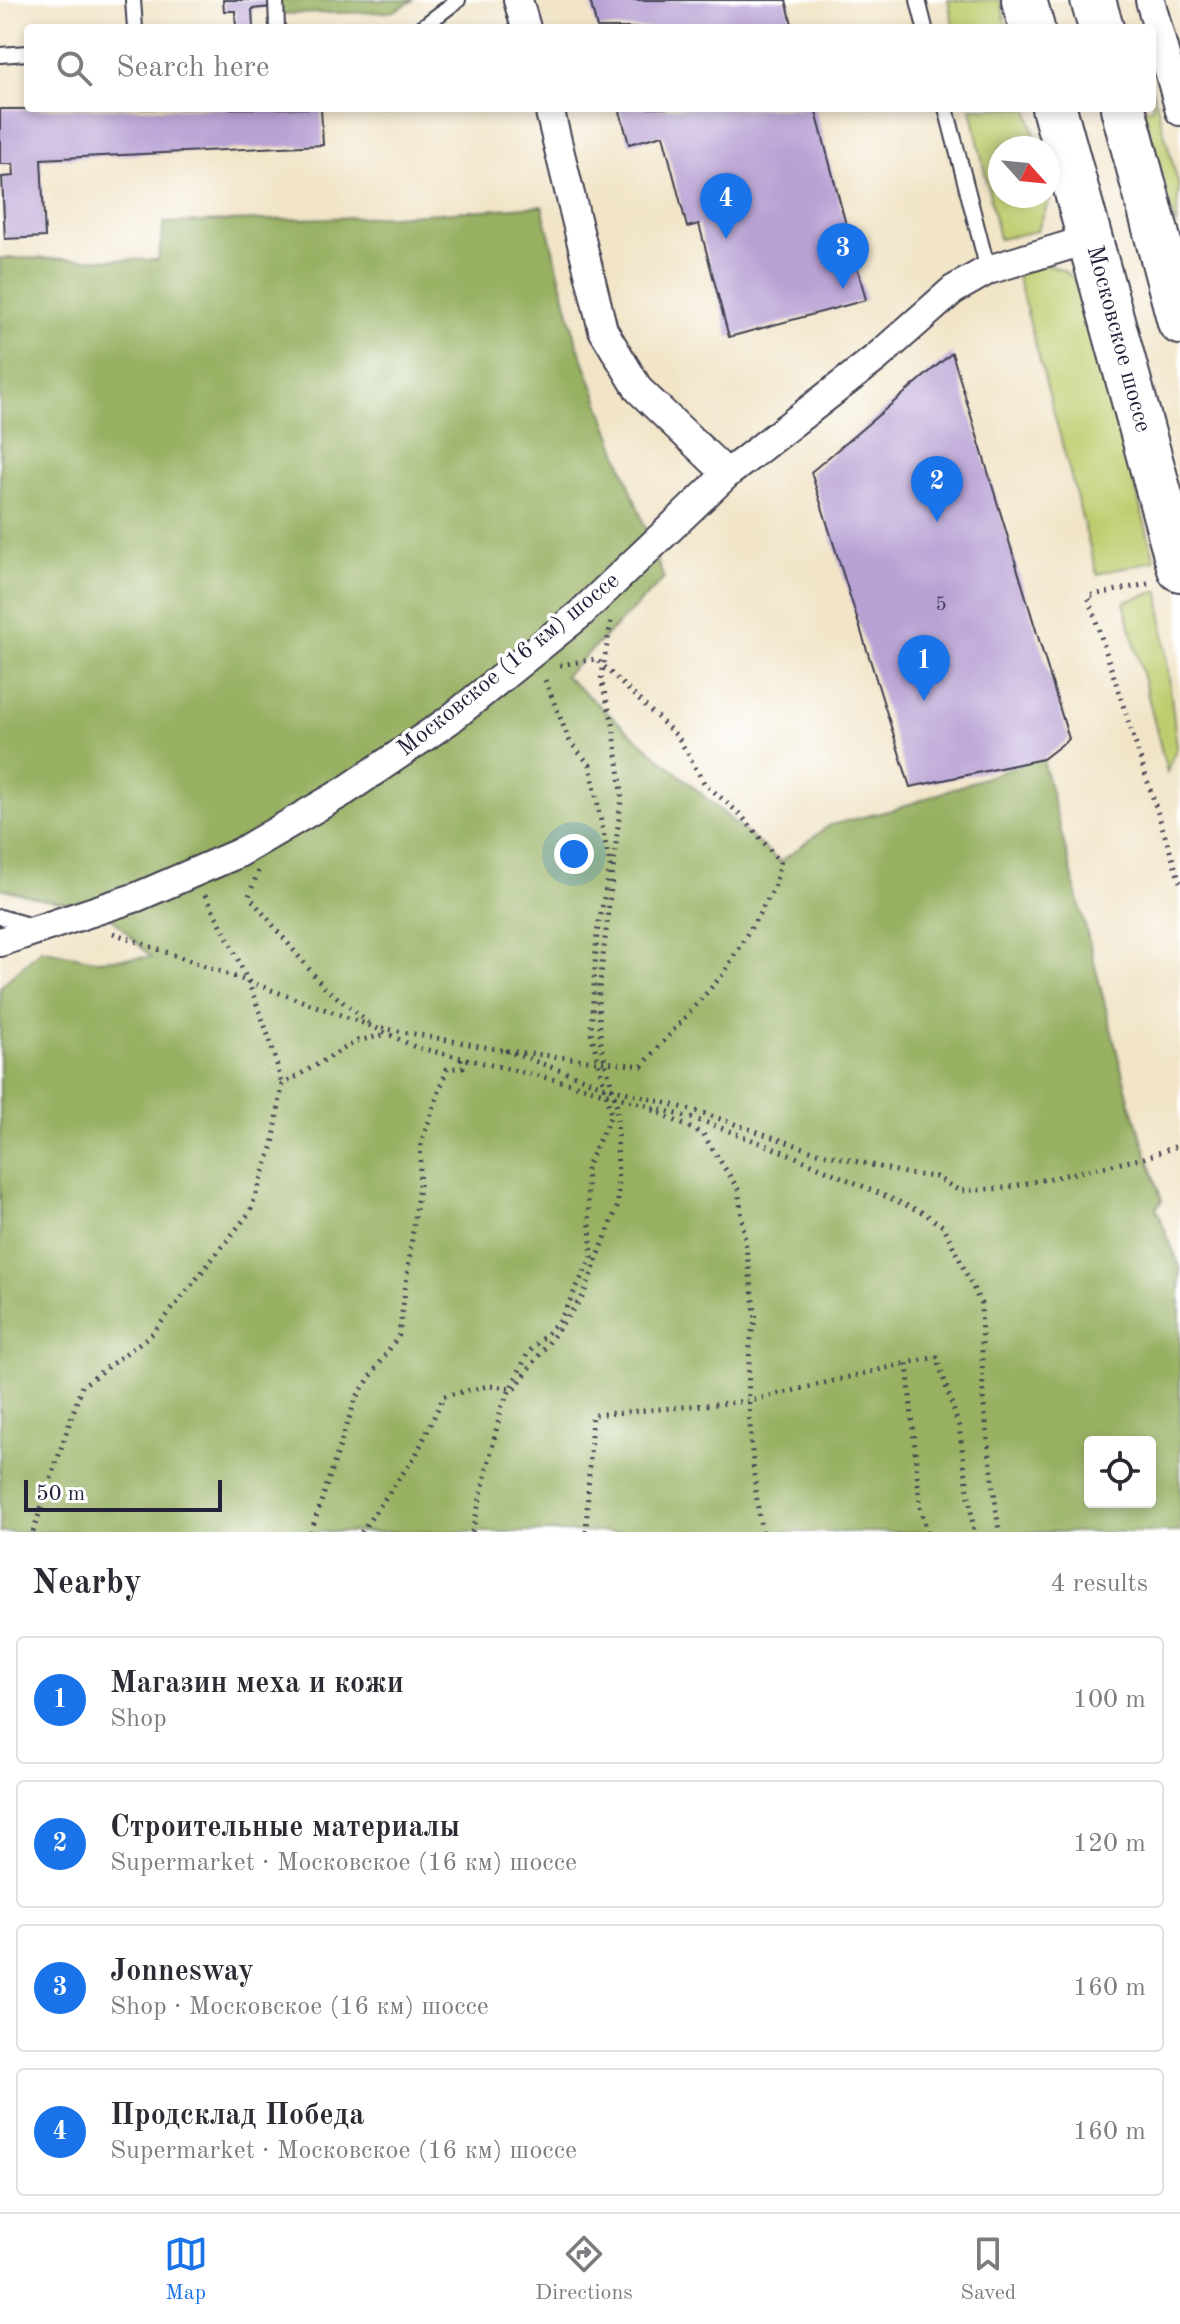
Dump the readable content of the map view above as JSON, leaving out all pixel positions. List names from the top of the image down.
{
  "streets": {
    "main road": ["Московское шоссе"],
    "street": ["Московское (16 км) шоссе"]
  },
  "crossings": [
    ["Московское шоссе", "Московское (16 км) шоссе"]
  ],
  "house_numbers": ["5"],
  "scale_bar": "50 m",
  "north": "bottom right",
  "page": {
    "search": "Search here",
    "pins": [
      "4",
      "3",
      "2",
      "1"
    ],
    "scale": "50 m",
    "heading": ["Nearby", "4 results"],
    "list": [
      {
        "mark": "1",
        "name": "Магазин меха и кожи",
        "note": "Shop",
        "value": "100 m"
      },
      {
        "mark": "2",
        "name": "Строительные материалы",
        "note": "Supermarket · Московское (16 км) шоссе",
        "value": "120 m"
      },
      {
        "mark": "3",
        "name": "Jonnesway",
        "note": "Shop · Московское (16 км) шоссе",
        "value": "160 m"
      },
      {
        "mark": "4",
        "name": "Продсклад Победа",
        "note": "Supermarket · Московское (16 км) шоссе",
        "value": "160 m"
      }
    ],
    "nav": ["Map", "Directions", "Saved"]
  }
}
